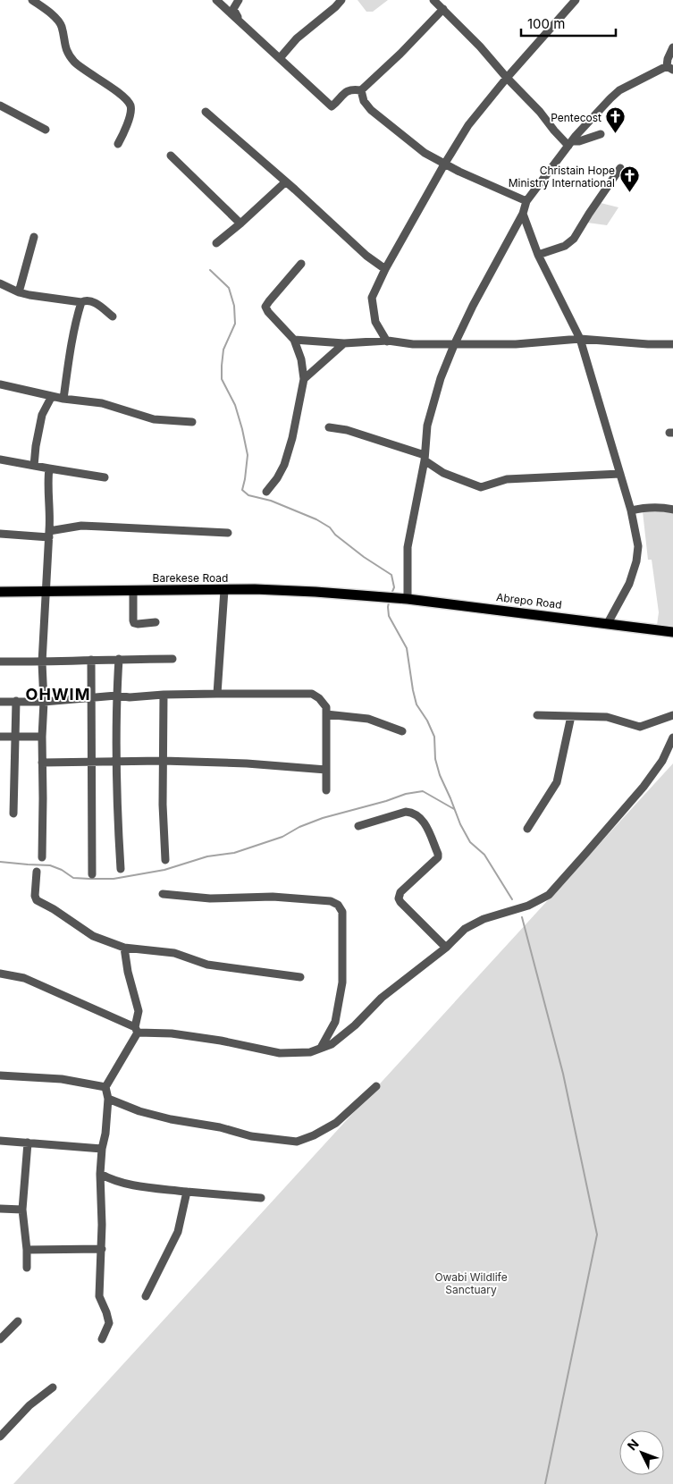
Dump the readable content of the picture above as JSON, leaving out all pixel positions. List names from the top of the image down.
{
  "streets": {
    "main road": ["Barekese Road", "Abrepo Road"]
  },
  "crossings": [
    ["Barekese Road", "Abrepo Road"]
  ],
  "districts": ["OHWIM"],
  "parks": ["Owabi Wildlife Sanctuary"],
  "places": {
    "church": ["Pentecost", "Christain Hope Ministry International"]
  },
  "scale_bar": "100 m",
  "north": "top left"
}
